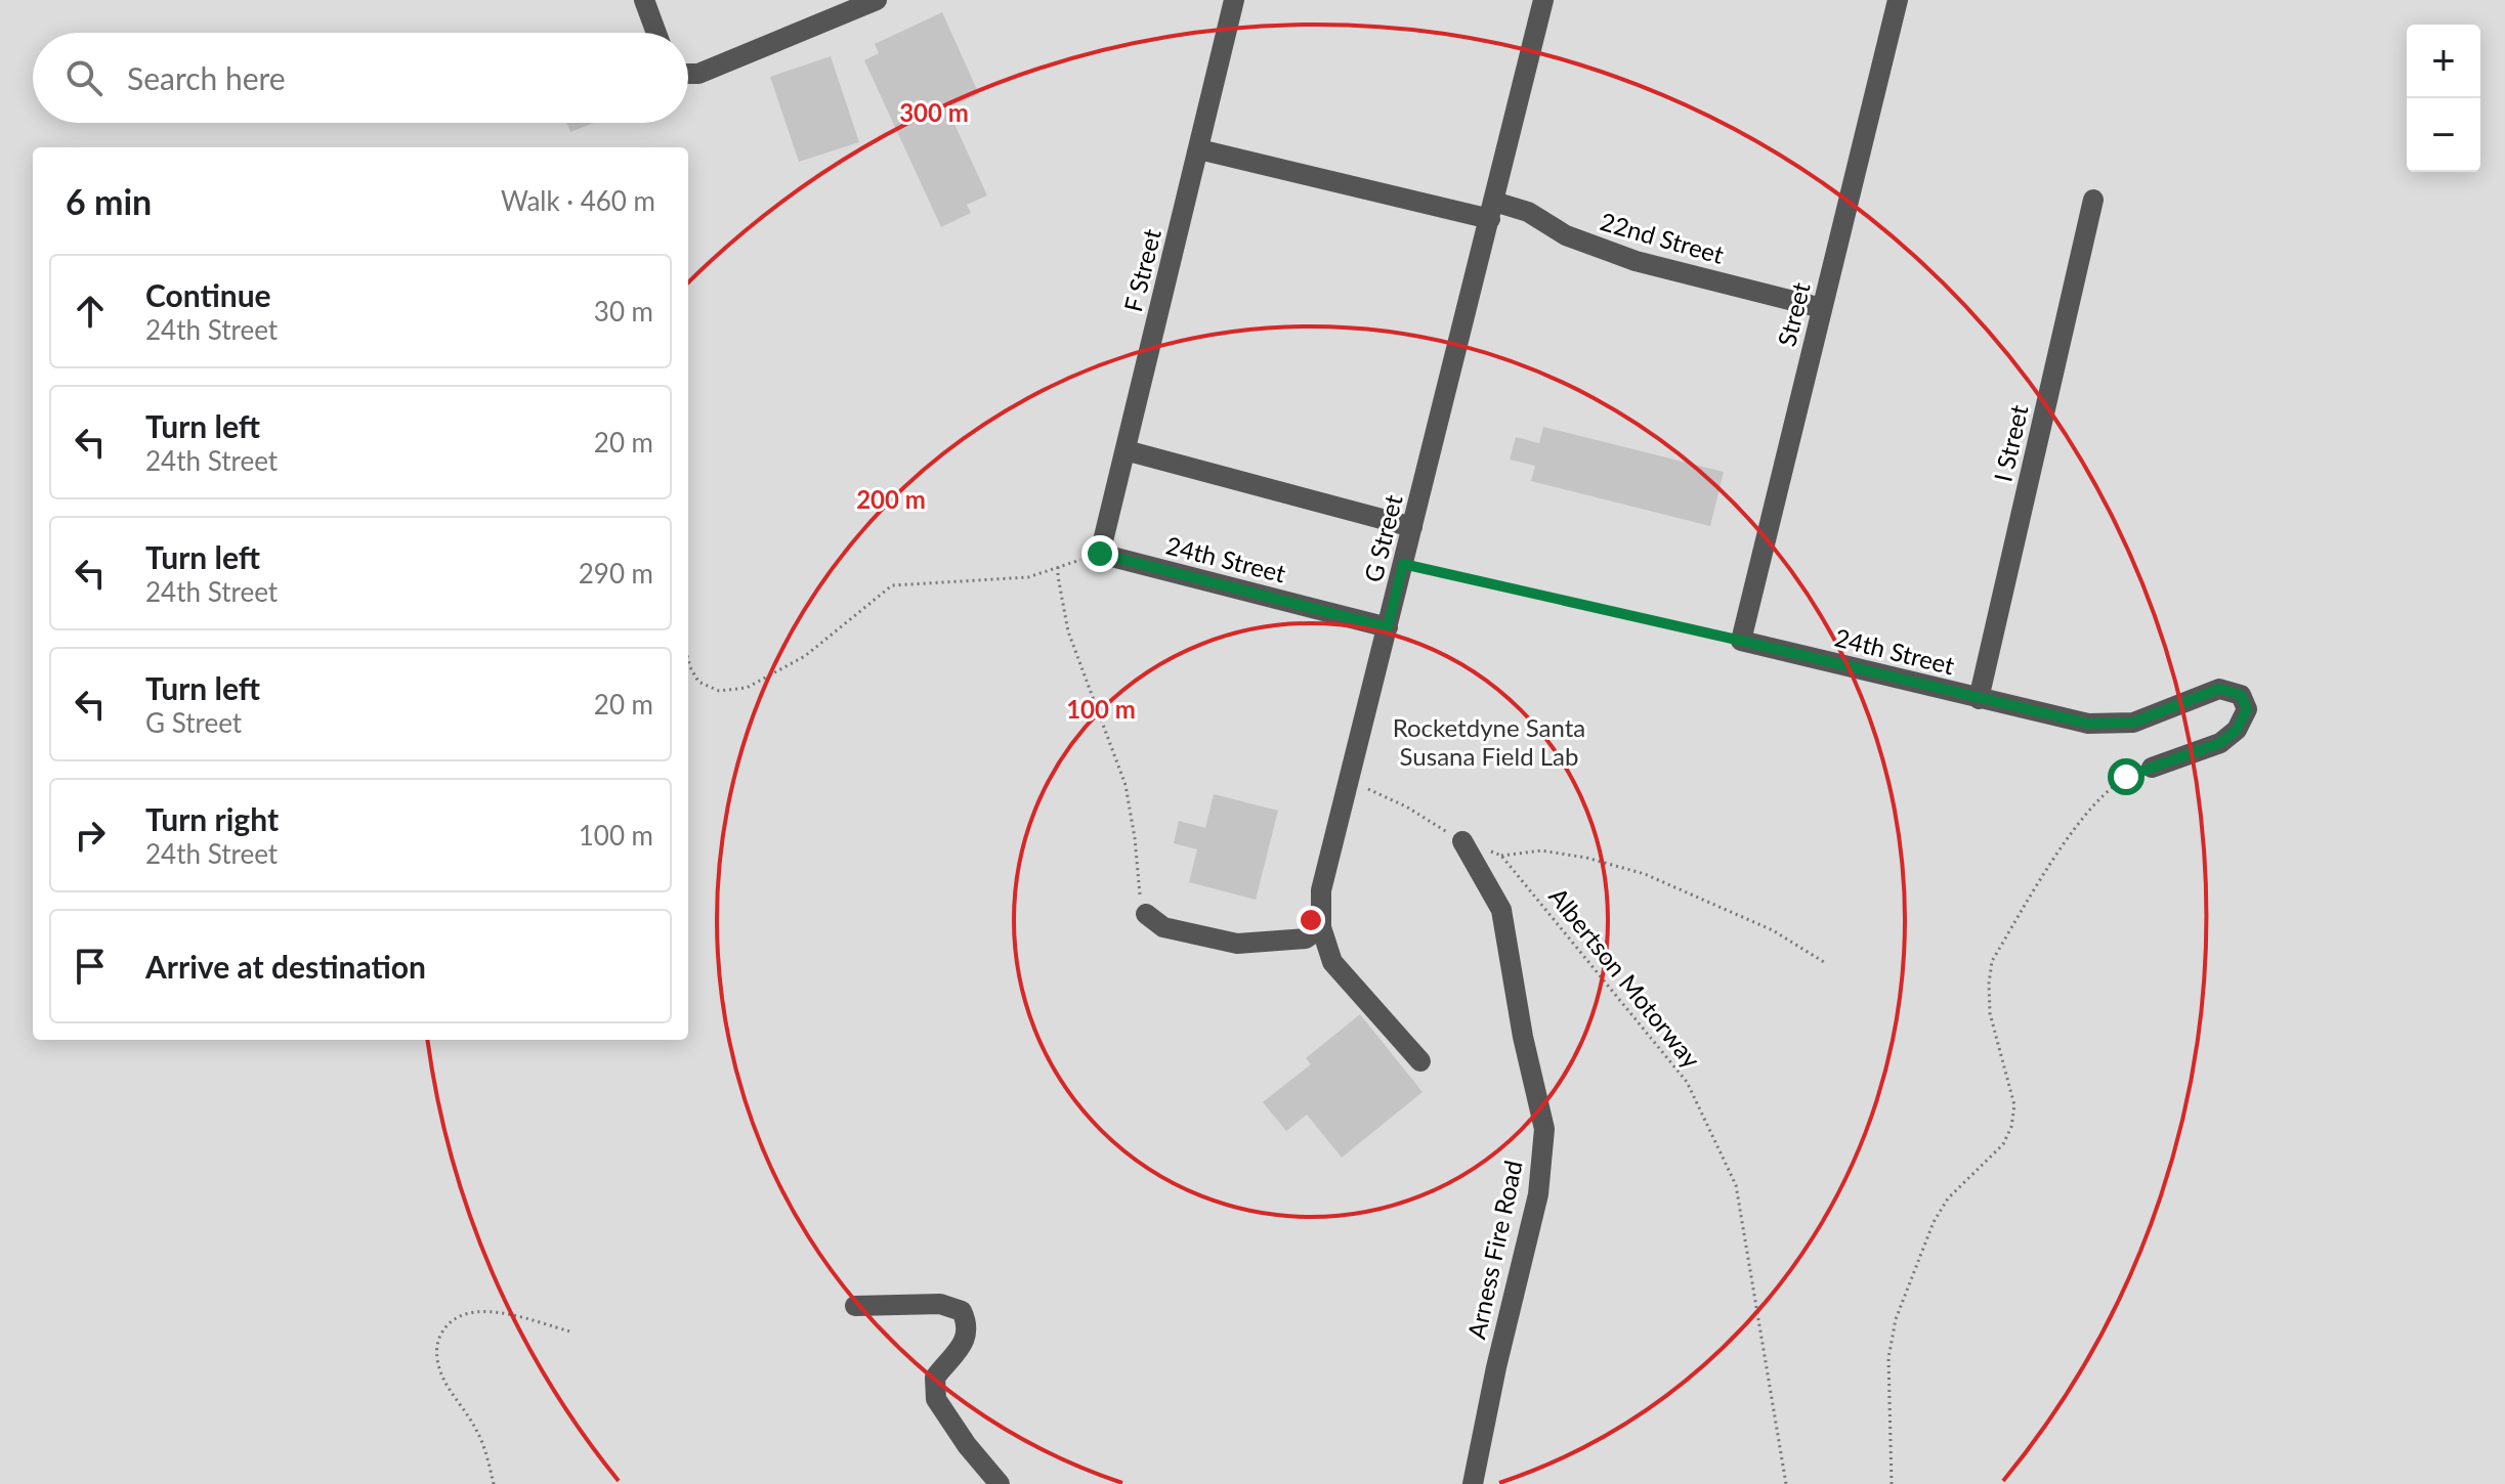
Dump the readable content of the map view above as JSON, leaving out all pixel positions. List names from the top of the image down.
{
  "streets": {
    "lane": [
      "22nd Street",
      "F Street",
      "Street",
      "I Street",
      "G Street",
      "24th Street",
      "Arness Fire Road"
    ],
    "path": ["Albertson Motorway"]
  },
  "crossings": [
    ["22nd Street", "F Street"],
    ["22nd Street", "Street"],
    ["22nd Street", "G Street"],
    ["F Street", "24th Street"],
    ["Street", "24th Street"],
    ["I Street", "24th Street"],
    ["G Street", "24th Street"]
  ],
  "parks": ["Rocketdyne Santa Susana Field Lab"],
  "page": {
    "map_buttons": ["+", "−"],
    "search": "Search here",
    "heading": ["6 min", "Walk · 460 m"],
    "list": [
      ["Continue", "24th Street", "30 m"],
      ["Turn left", "24th Street", "20 m"],
      ["Turn left", "24th Street", "290 m"],
      ["Turn left", "G Street", "20 m"],
      ["Turn right", "24th Street", "100 m"],
      "Arrive at destination"
    ]
  },
  "rings": ["300 m", "200 m", "100 m"]
}
